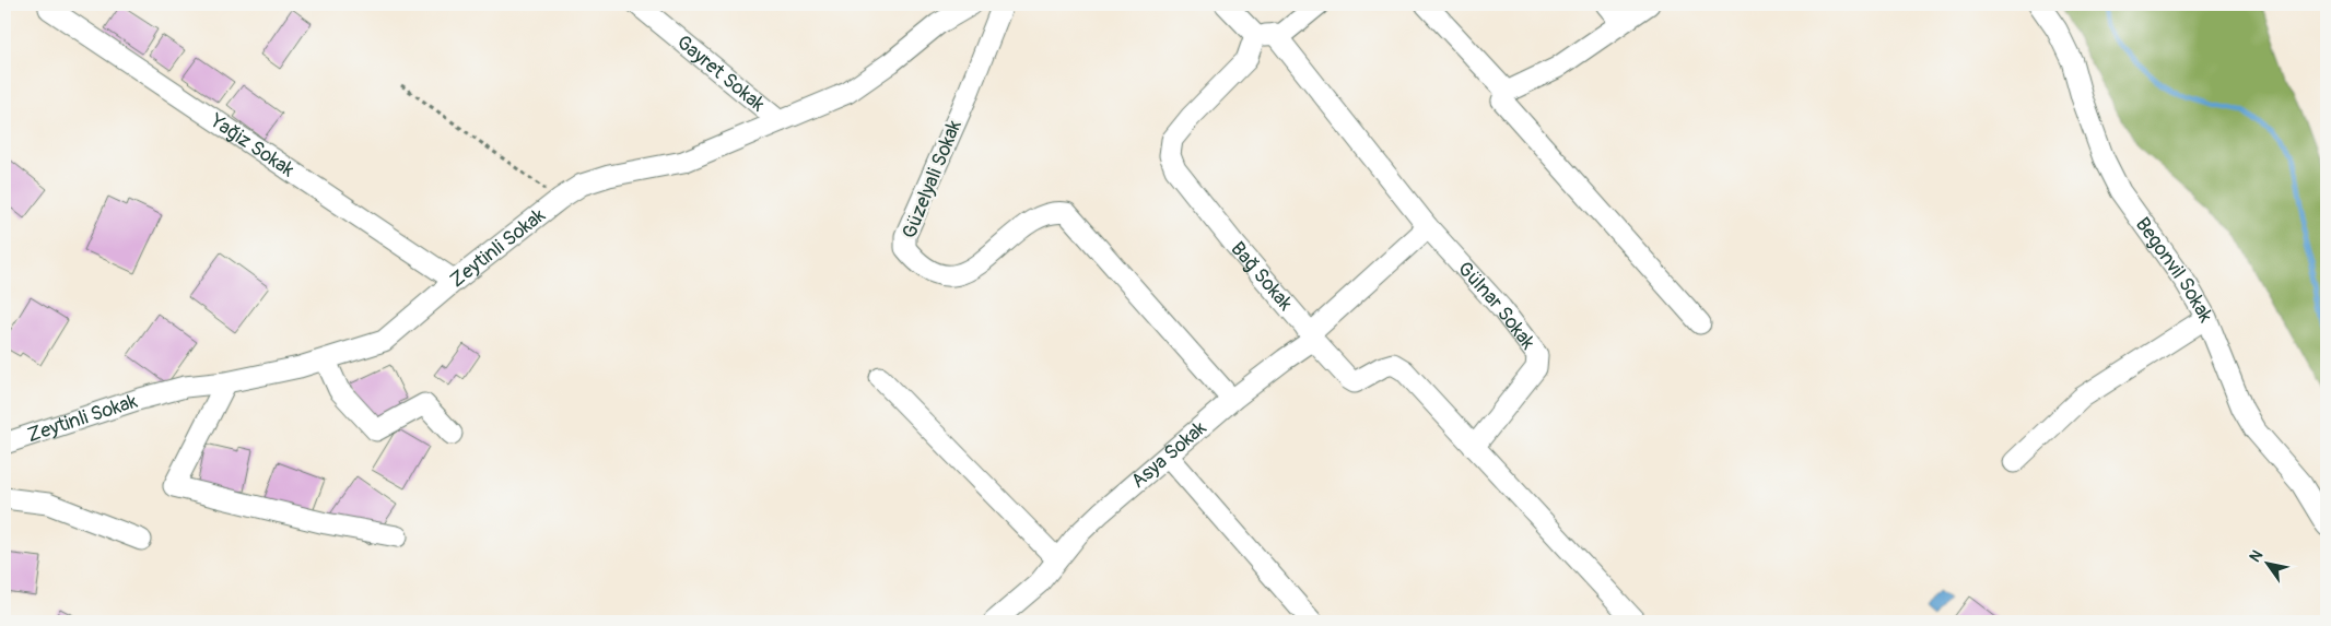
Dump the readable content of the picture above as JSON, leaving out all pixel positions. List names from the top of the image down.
{
  "streets": {
    "street": [
      "Gayret Sokak",
      "Yağiz Sokak",
      "Güzelyali Sokak",
      "Zeytinli Sokak",
      "Begonvil Sokak",
      "Bağ Sokak",
      "Gülnar Sokak",
      "Asya Sokak"
    ]
  },
  "crossings": [
    ["Gayret Sokak", "Zeytinli Sokak"],
    ["Yağiz Sokak", "Zeytinli Sokak"],
    ["Güzelyali Sokak", "Asya Sokak"],
    ["Bağ Sokak", "Gülnar Sokak"],
    ["Bağ Sokak", "Asya Sokak"],
    ["Gülnar Sokak", "Asya Sokak"]
  ],
  "north": "top left"
}
